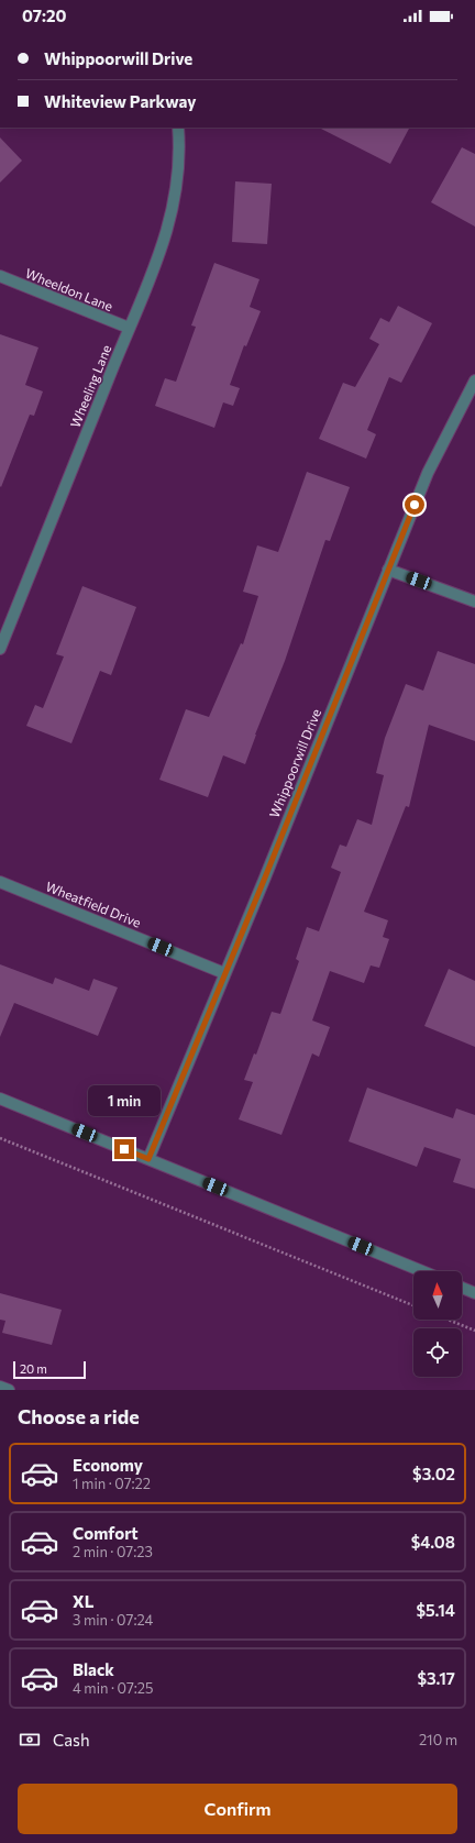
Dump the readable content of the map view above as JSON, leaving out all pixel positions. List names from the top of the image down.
{
  "streets": {
    "street": [
      "Wheeldon Lane",
      "Wheeling Lane",
      "Whippoorwill Drive",
      "Wheatfield Drive"
    ]
  },
  "crossings": [
    ["Wheeldon Lane", "Wheeling Lane"],
    ["Whippoorwill Drive", "Wheatfield Drive"]
  ],
  "scale_bar": "20 m",
  "north": "top",
  "page": {
    "status": "07:20",
    "banner": ["Whippoorwill Drive", "Whiteview Parkway"],
    "bubble": "1 min",
    "scale": "20 m",
    "heading": "Choose a ride",
    "list": [
      {
        "name": "Economy",
        "note": "1 min · 07:22",
        "value": "$3.02"
      },
      {
        "name": "Comfort",
        "note": "2 min · 07:23",
        "value": "$4.08"
      },
      {
        "name": "XL",
        "note": "3 min · 07:24",
        "value": "$5.14"
      },
      {
        "name": "Black",
        "note": "4 min · 07:25",
        "value": "$3.17"
      }
    ],
    "pay": ["Cash", "210 m"],
    "buttons": "Confirm"
  }
}
